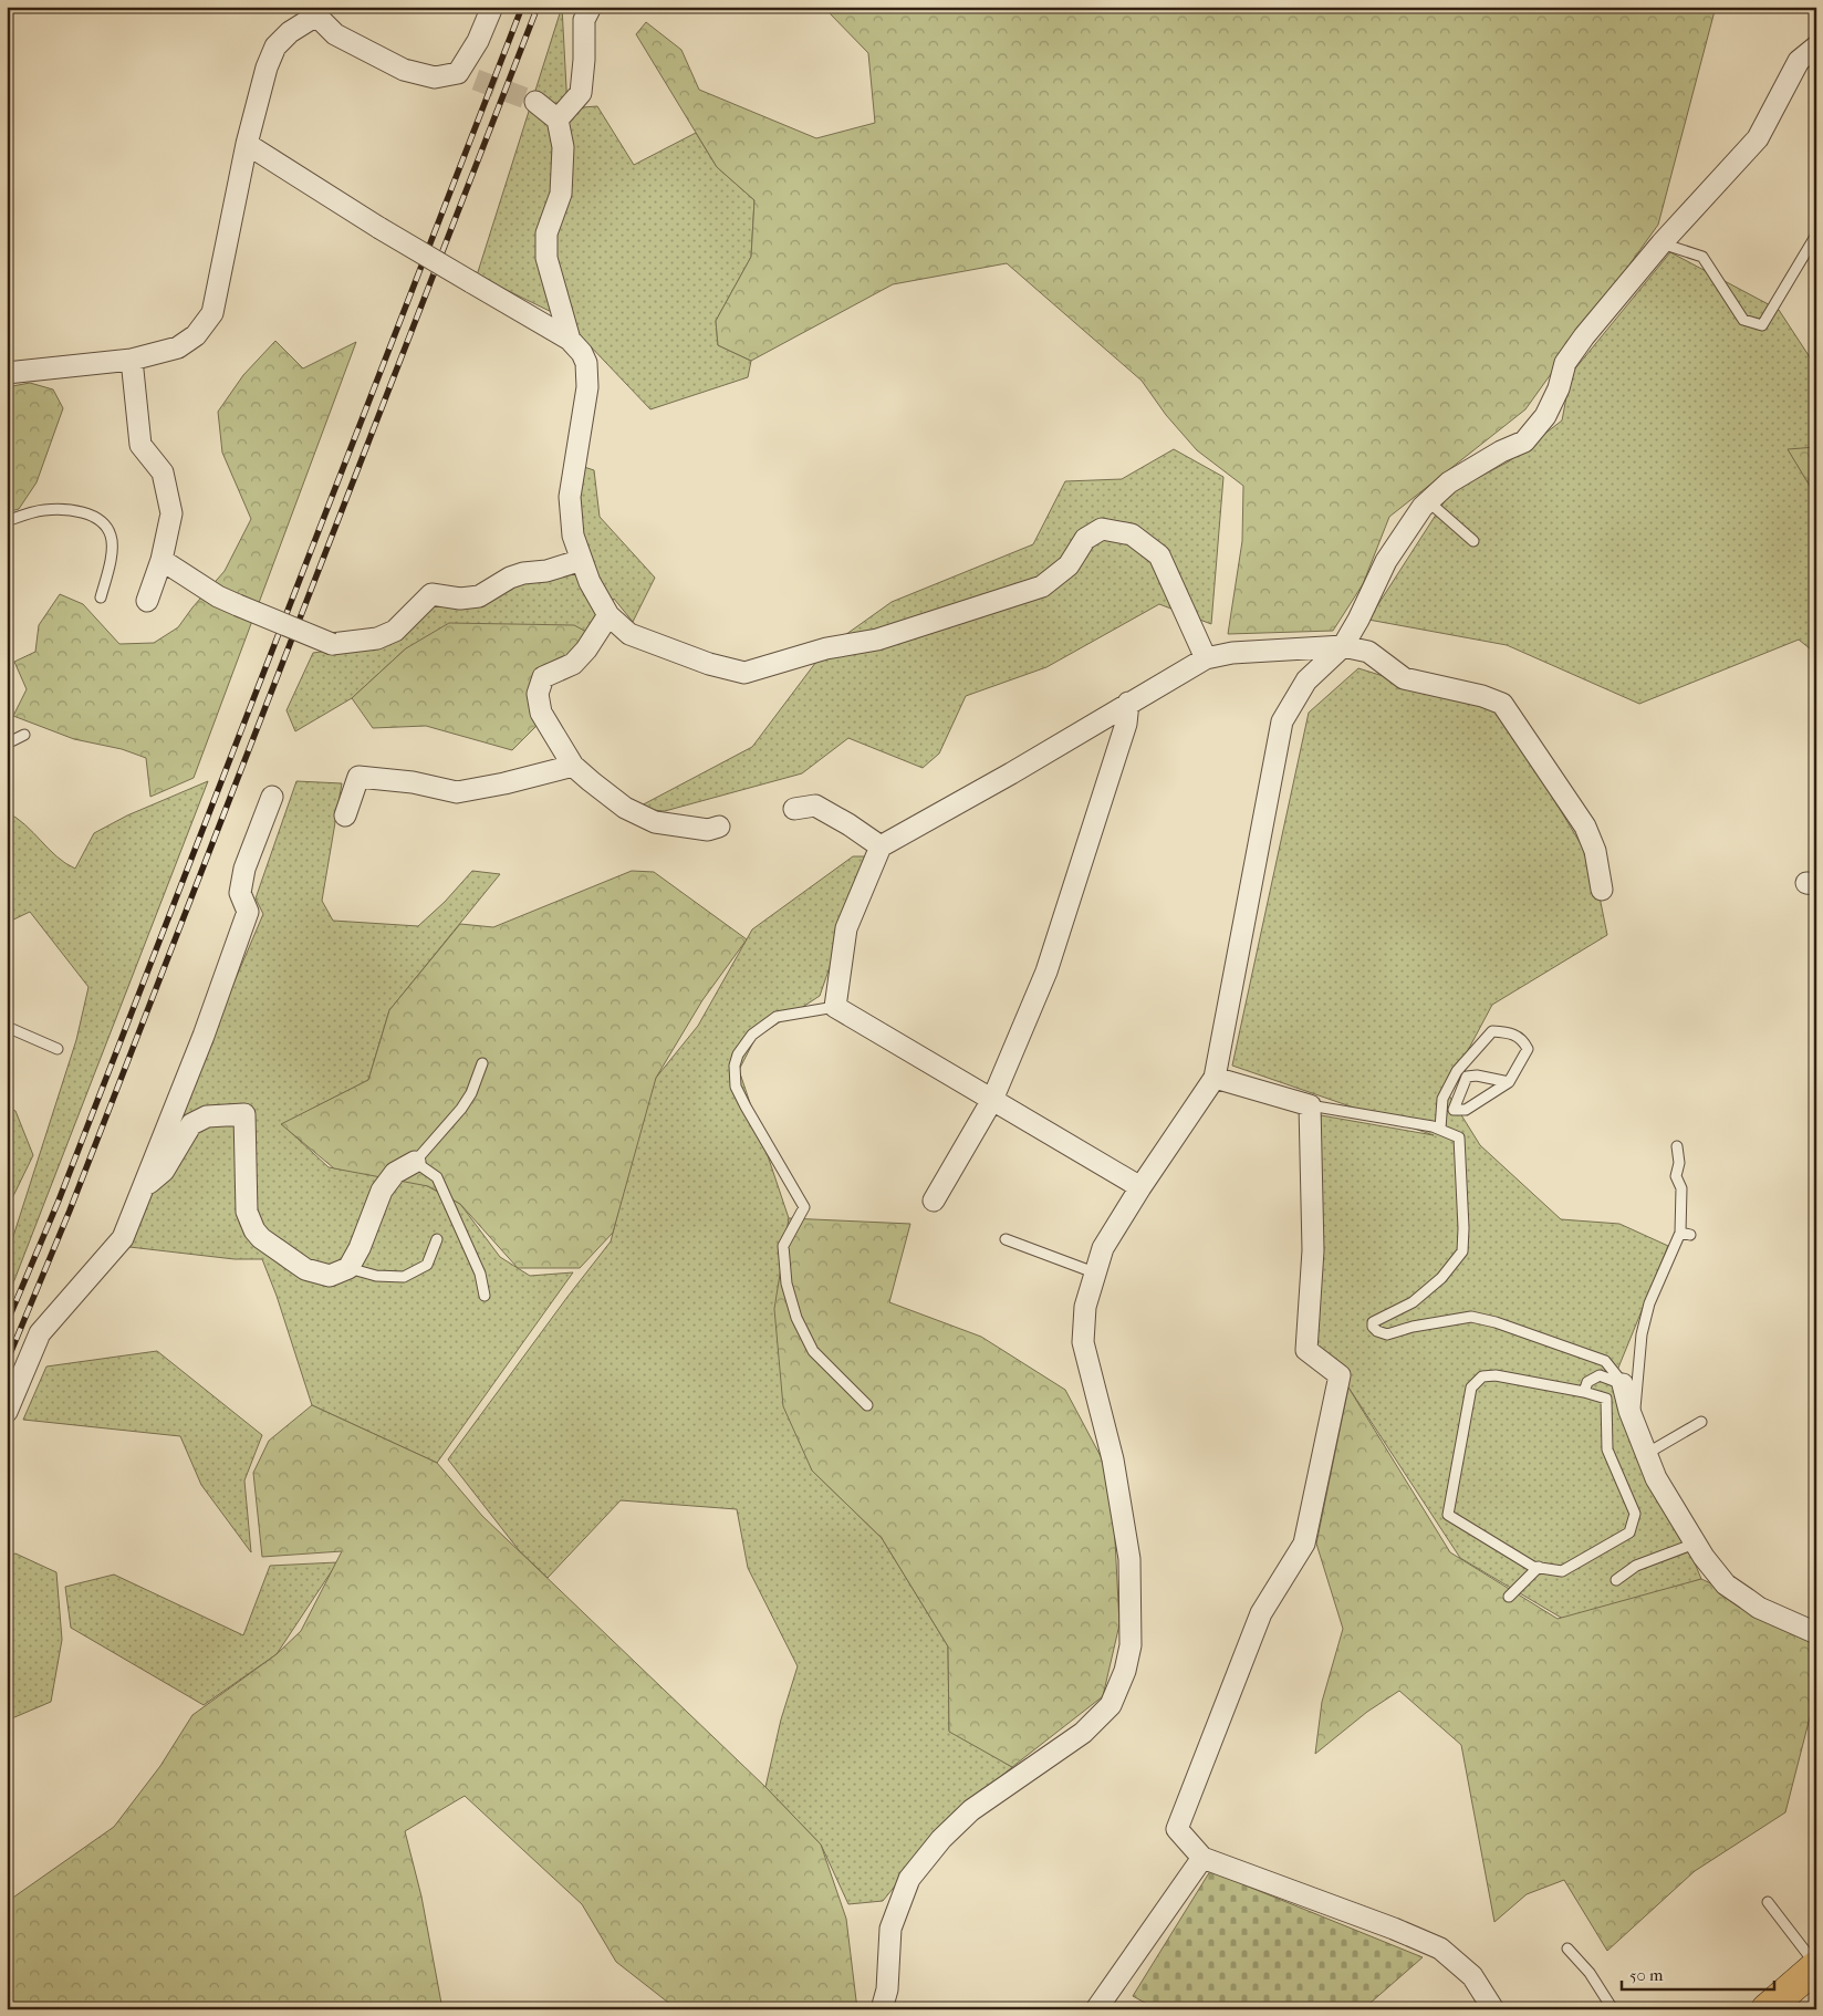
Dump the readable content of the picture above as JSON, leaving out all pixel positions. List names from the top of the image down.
{
  "scale_bar": "50 m"
}
